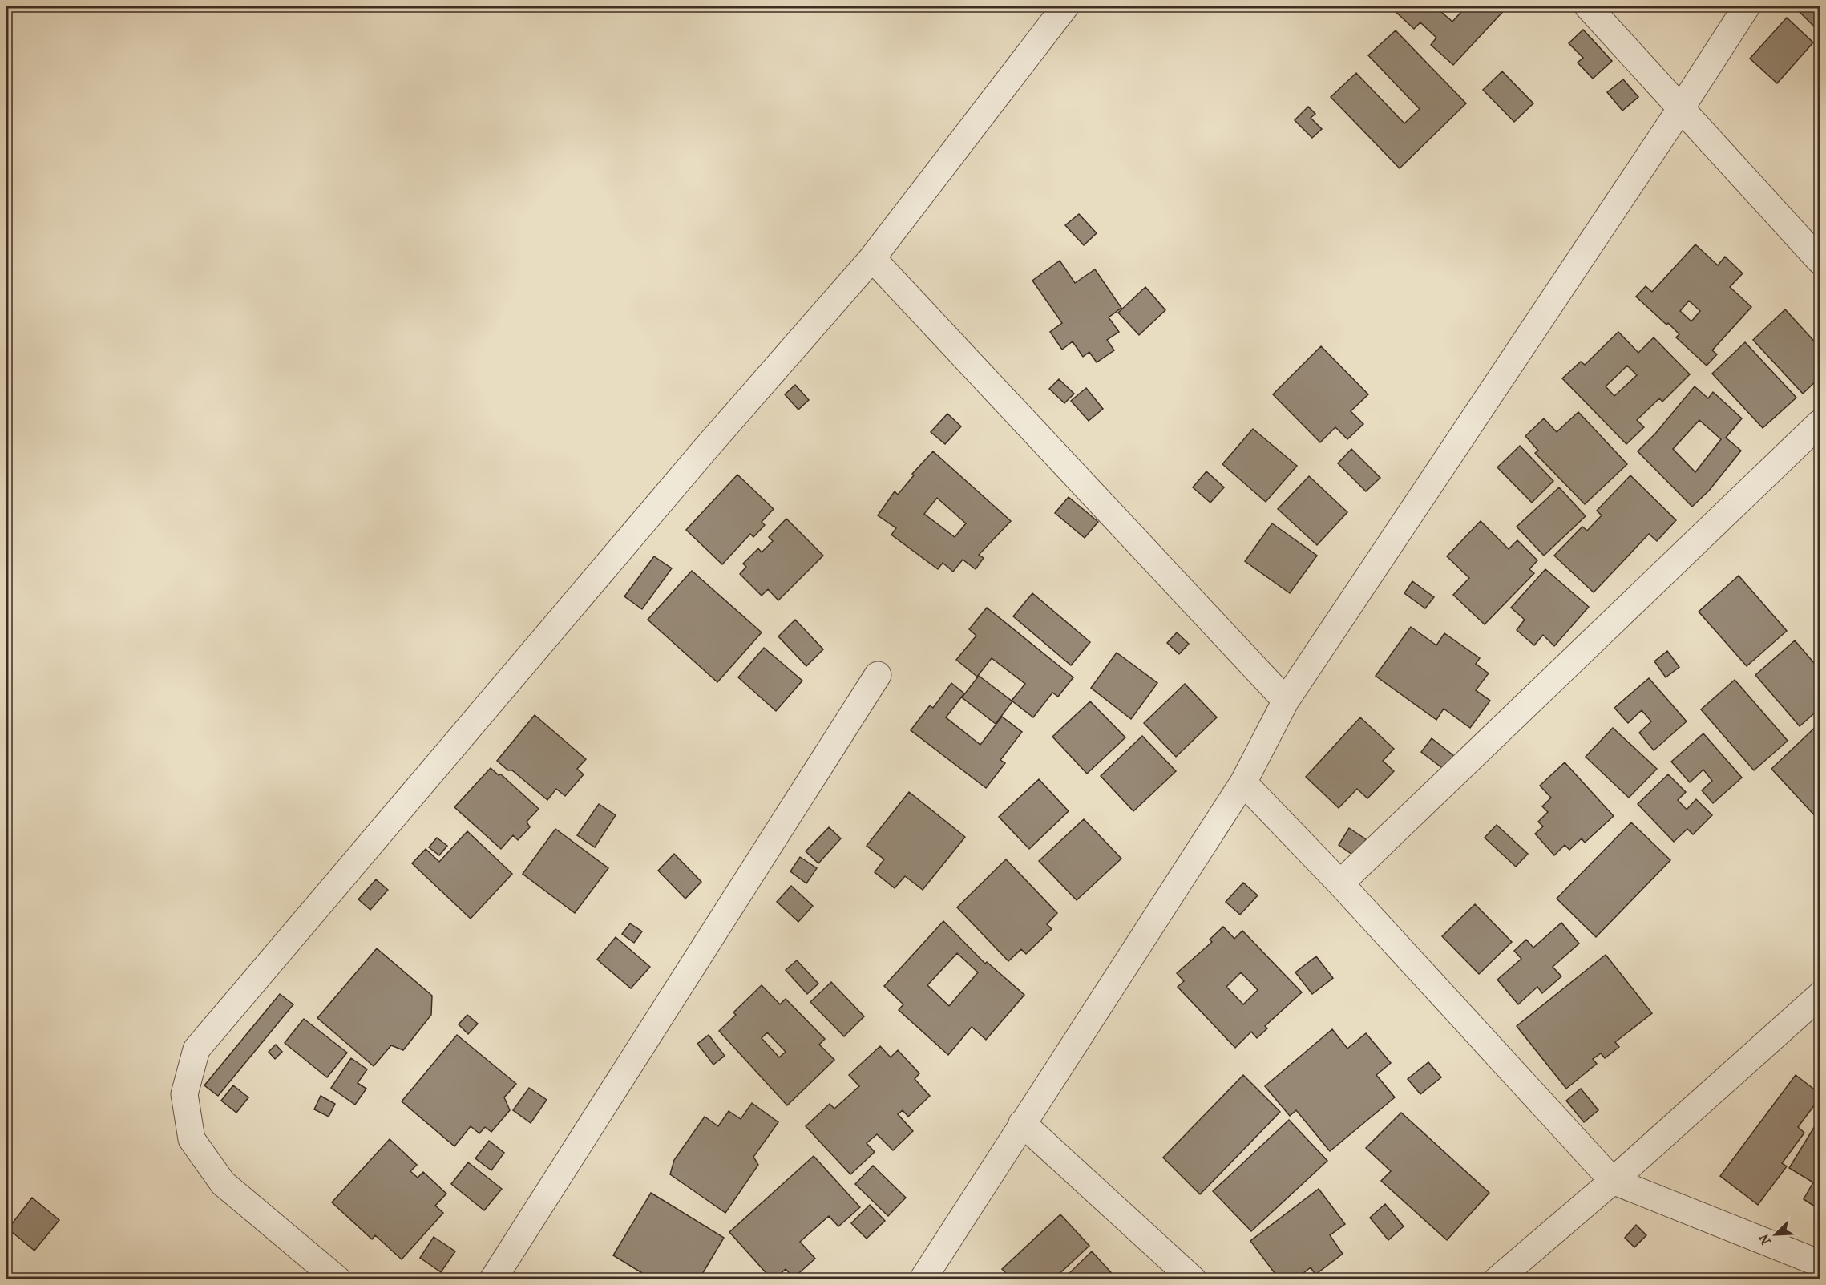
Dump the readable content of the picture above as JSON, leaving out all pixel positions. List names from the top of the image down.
{
  "north": "bottom left"
}
